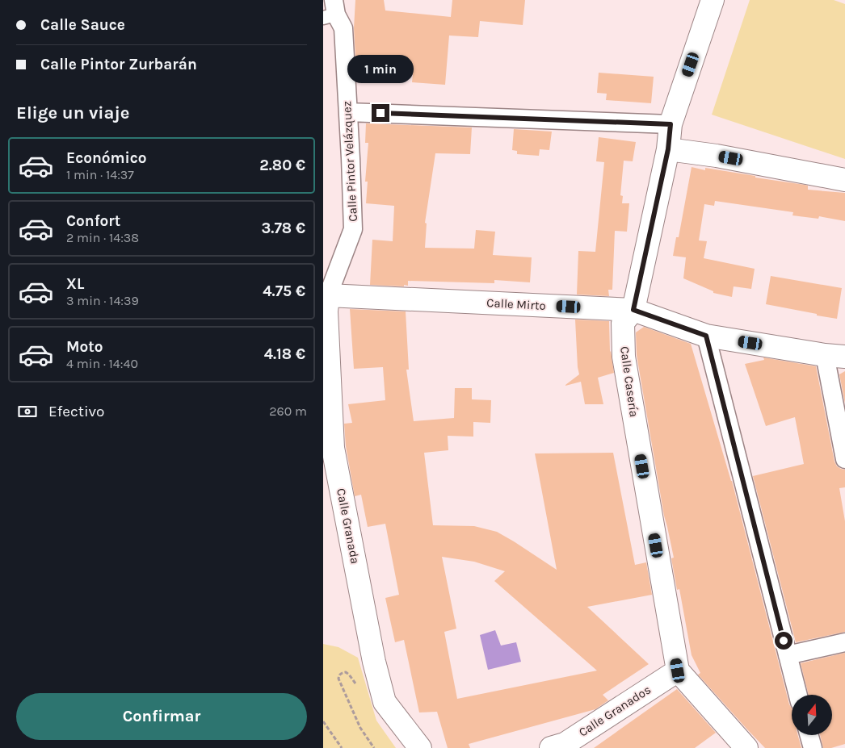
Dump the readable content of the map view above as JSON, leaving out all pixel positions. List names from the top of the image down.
{
  "streets": {
    "street": [
      "Calle Pintor Velázquez",
      "Calle Mirto",
      "Calle Casería",
      "Calle Granada",
      "Calle Granados"
    ]
  },
  "crossings": [
    ["Calle Pintor Velázquez", "Calle Mirto"],
    ["Calle Pintor Velázquez", "Calle Granada"],
    ["Calle Mirto", "Calle Casería"],
    ["Calle Mirto", "Calle Granada"],
    ["Calle Casería", "Calle Granados"]
  ],
  "north": "top",
  "page": {
    "banner": ["Calle Sauce", "Calle Pintor Zurbarán"],
    "bubble": "1 min",
    "heading": "Elige un viaje",
    "list": [
      {
        "name": "Económico",
        "note": "1 min · 14:37",
        "value": "2.80 €"
      },
      {
        "name": "Confort",
        "note": "2 min · 14:38",
        "value": "3.78 €"
      },
      {
        "name": "XL",
        "note": "3 min · 14:39",
        "value": "4.75 €"
      },
      {
        "name": "Moto",
        "note": "4 min · 14:40",
        "value": "4.18 €"
      }
    ],
    "pay": ["Efectivo", "260 m"],
    "buttons": "Confirmar"
  }
}
